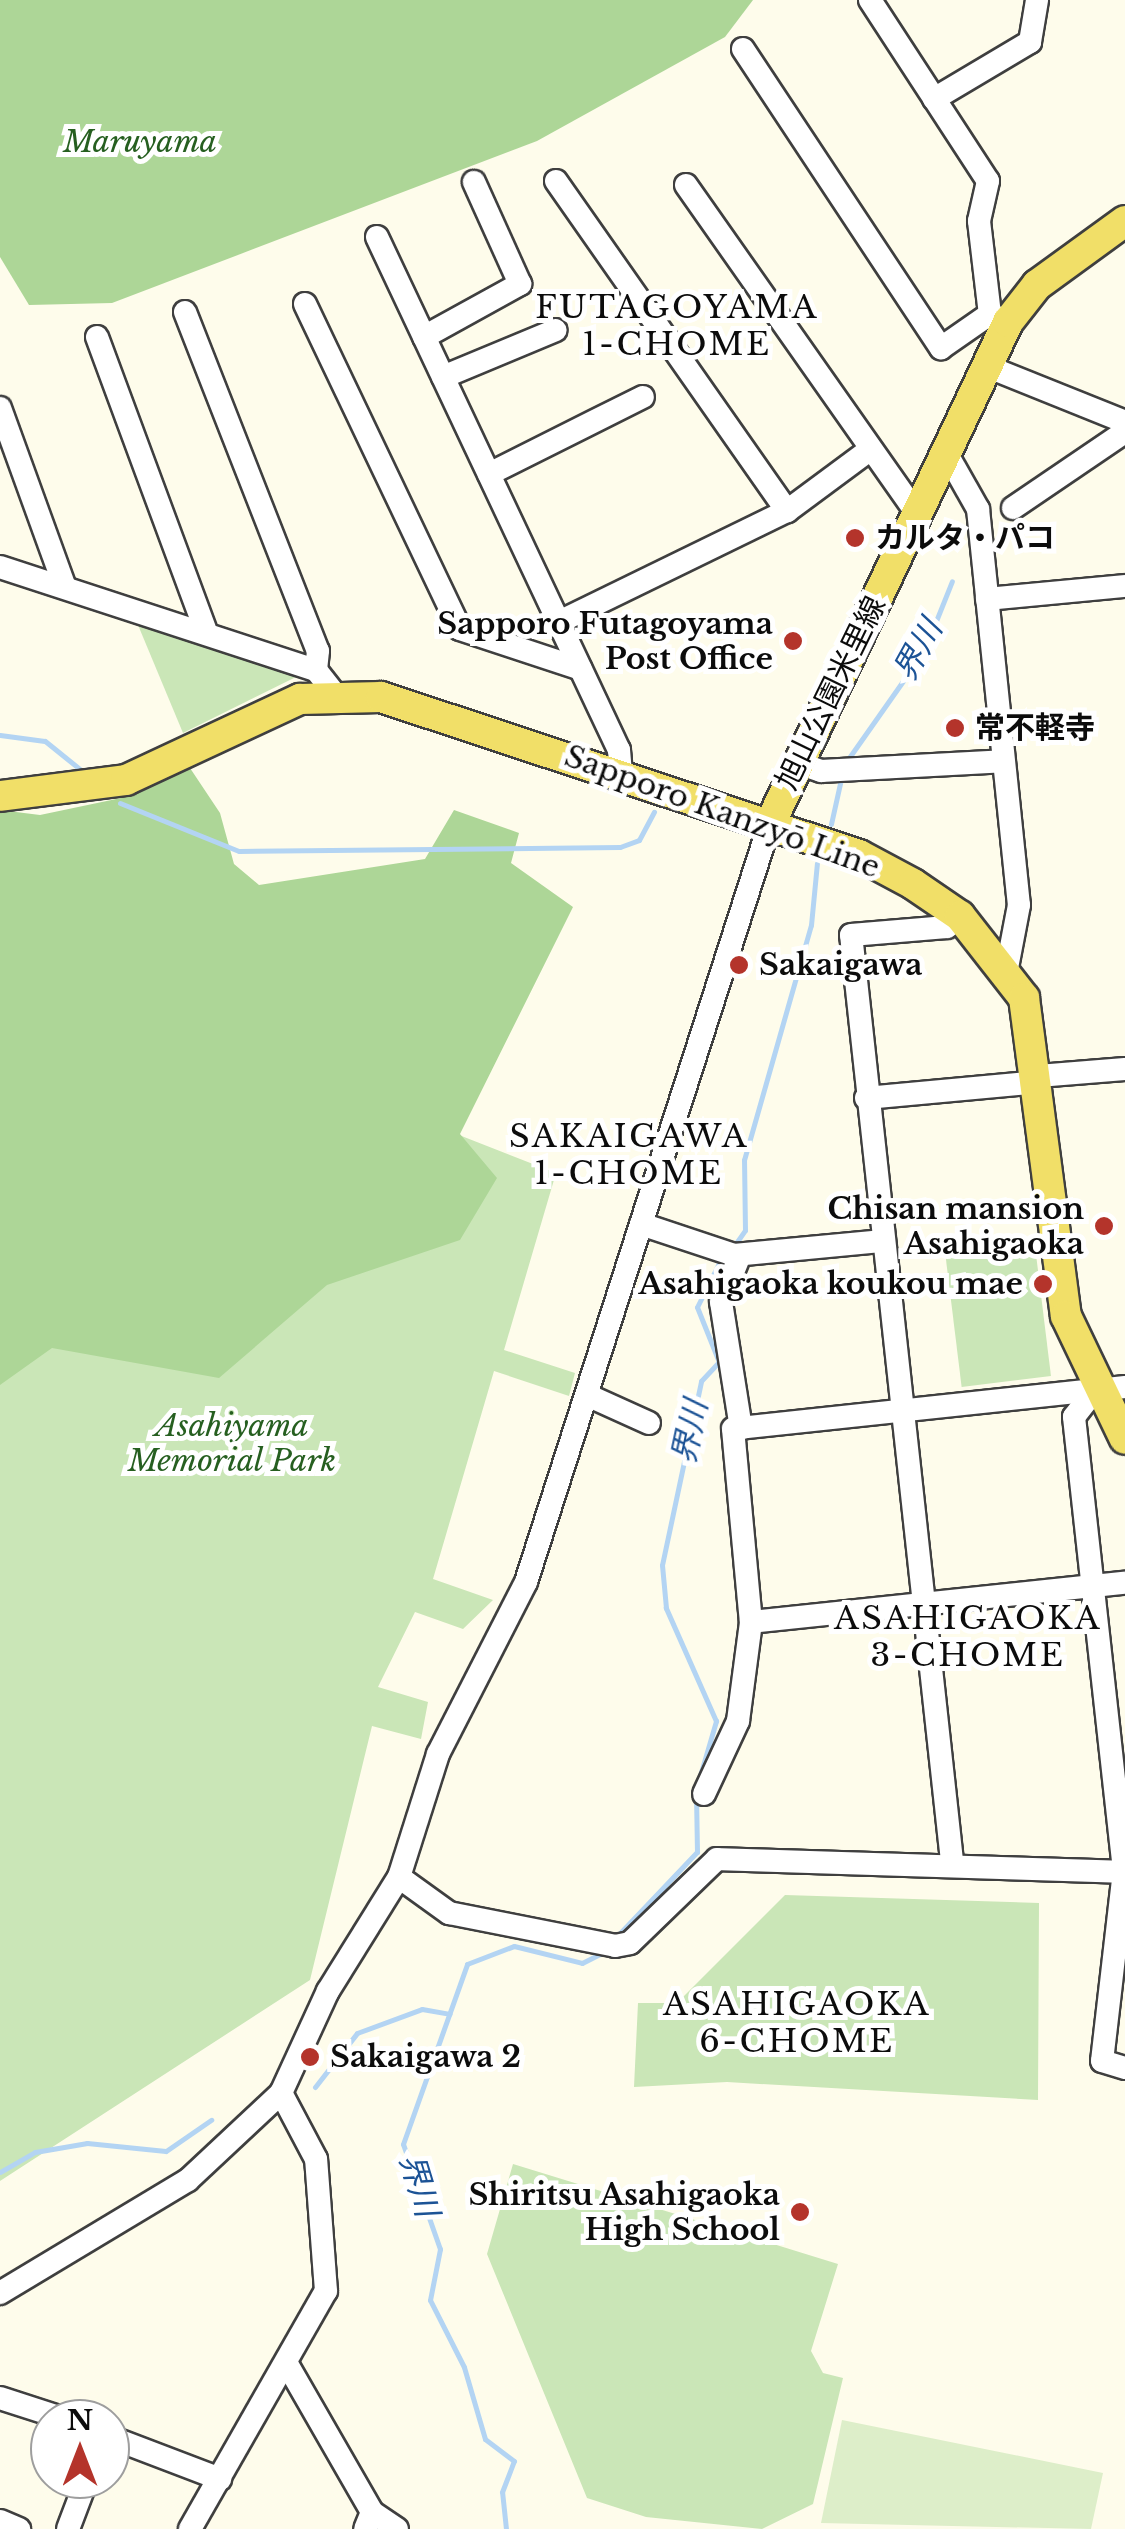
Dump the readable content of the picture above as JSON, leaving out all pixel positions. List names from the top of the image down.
{
  "streets": {
    "main road": ["旭山公園米里線", "Sapporo Kanzyō Line"]
  },
  "crossings": [
    ["旭山公園米里線", "Sapporo Kanzyō Line"]
  ],
  "districts": [
    "FUTAGOYAMA 1-CHOME",
    "SAKAIGAWA 1-CHOME",
    "ASAHIGAOKA 3-CHOME",
    "ASAHIGAOKA 6-CHOME"
  ],
  "water": ["界川"],
  "parks": ["Maruyama", "Asahiyama Memorial Park"],
  "places": [
    "カルタ・パコ",
    "Sapporo Futagoyama Post Office",
    "常不軽寺",
    "Sakaigawa",
    "Chisan mansion Asahigaoka",
    "Asahigaoka koukou mae",
    "Sakaigawa 2",
    "Shiritsu Asahigaoka High School"
  ],
  "north": "top"
}
